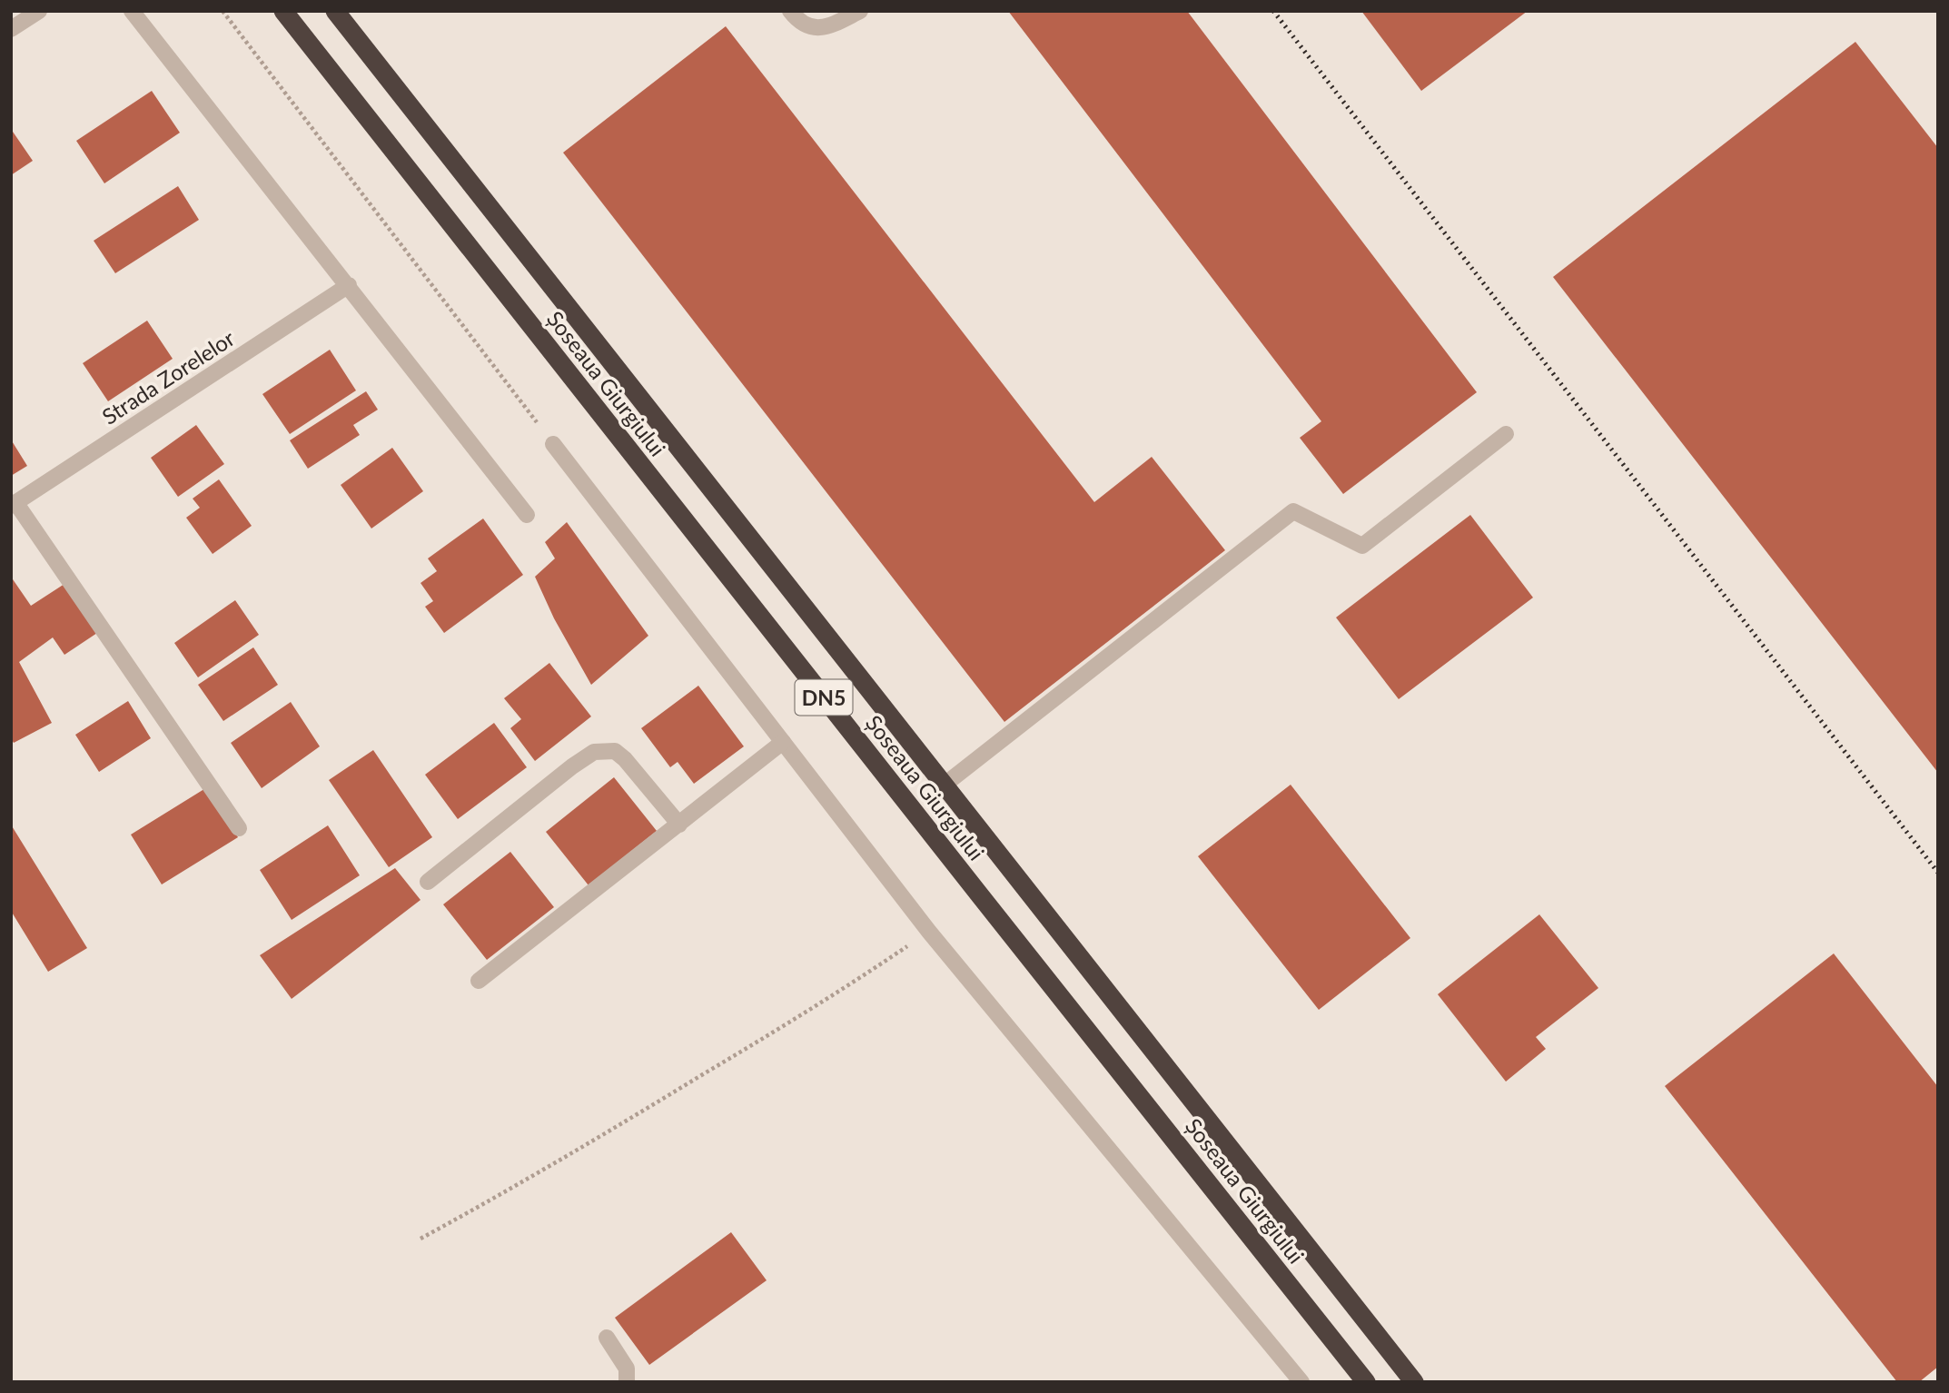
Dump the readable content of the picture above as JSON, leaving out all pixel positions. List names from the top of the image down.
{
  "streets": {
    "highway": ["Șoseaua Giurgiului", "DN5"],
    "street": ["Strada Zorelelor"]
  }
}
